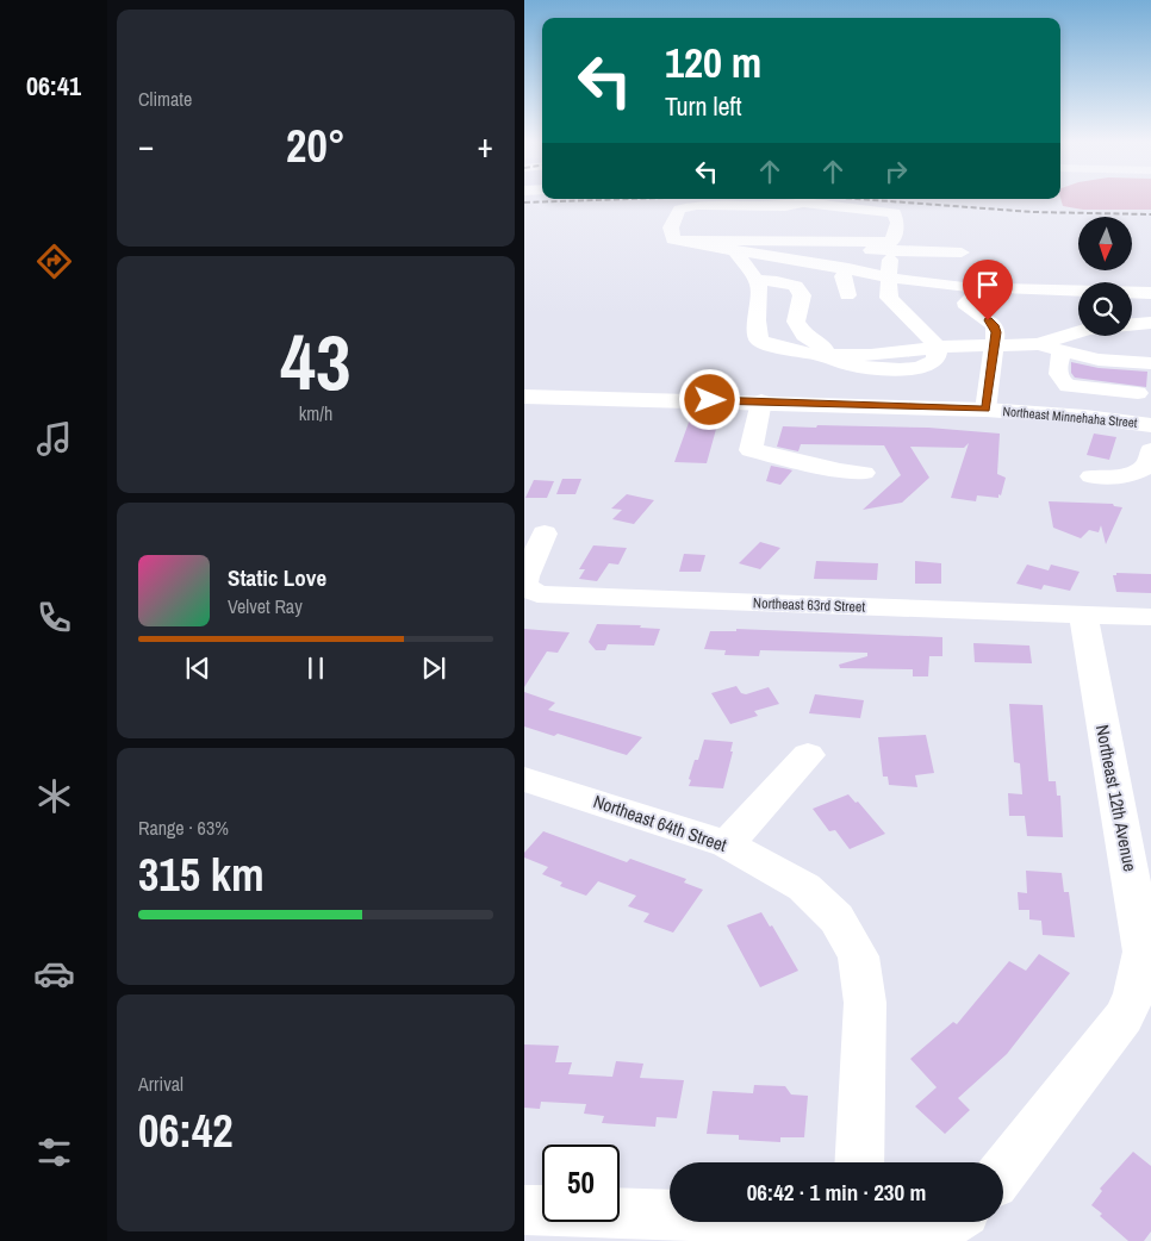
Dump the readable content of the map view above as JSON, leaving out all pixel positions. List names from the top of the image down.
{
  "streets": {
    "main road": ["Northeast Minnehaha Street"],
    "street": ["Northeast 63rd Street", "Northeast 12th Avenue", "Northeast 64th Street"]
  },
  "crossings": [
    ["Northeast 63rd Street", "Northeast 12th Avenue"]
  ],
  "north": "bottom",
  "page": {
    "tabs": "06:41",
    "tile": [
      "Climate",
      ["43", "km/h"],
      ["Range · 63%", "315 km"],
      ["Arrival", "06:42"]
    ],
    "turn": ["120 m", "Turn left"],
    "heat": ["−", "20°", "+"],
    "song": ["Static Love", "Velvet Ray"],
    "limit": "50",
    "trip": "06:42 · 1 min · 230 m"
  }
}
